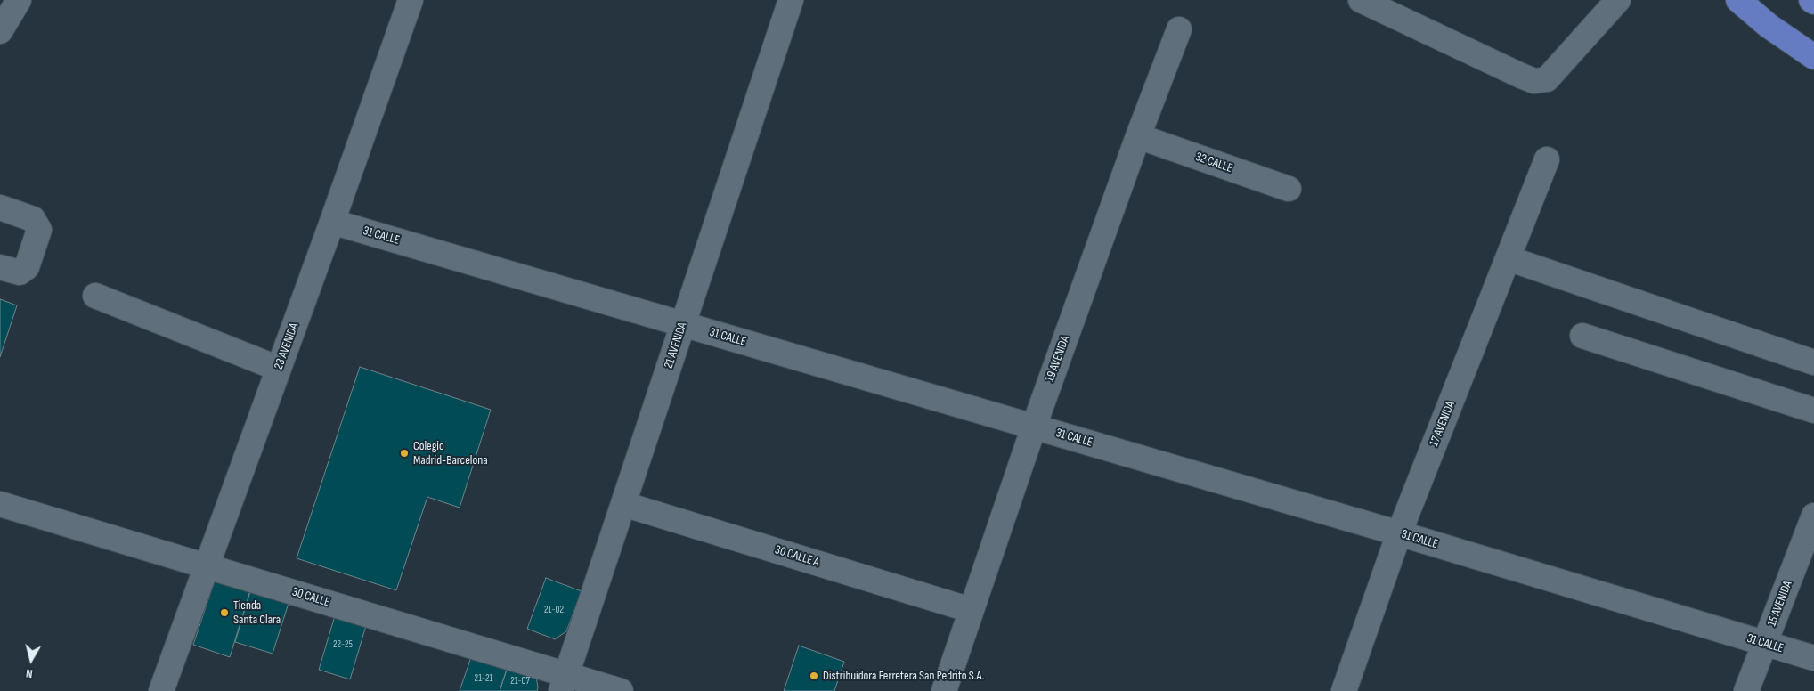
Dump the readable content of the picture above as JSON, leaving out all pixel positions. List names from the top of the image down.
{
  "streets": {
    "street": [
      "32 CALLE",
      "31 CALLE",
      "21 AVENIDA",
      "23 AVENIDA",
      "19 AVENIDA",
      "17 AVENIDA",
      "30 CALLE A",
      "30 CALLE",
      "15 AVENIDA"
    ]
  },
  "crossings": [
    ["32 CALLE", "19 AVENIDA"],
    ["31 CALLE", "21 AVENIDA"],
    ["31 CALLE", "23 AVENIDA"],
    ["31 CALLE", "19 AVENIDA"],
    ["31 CALLE", "17 AVENIDA"],
    ["31 CALLE", "15 AVENIDA"],
    ["21 AVENIDA", "30 CALLE A"],
    ["21 AVENIDA", "30 CALLE"],
    ["23 AVENIDA", "30 CALLE"],
    ["19 AVENIDA", "30 CALLE A"]
  ],
  "places": ["Colegio Madrid-Barcelona", "Tienda Santa Clara", "Distribuidora Ferretera San Pedrito S.A."],
  "house_numbers": [
    "21-02",
    "22-25",
    "21-21",
    "21-07"
  ],
  "north": "bottom"
}
